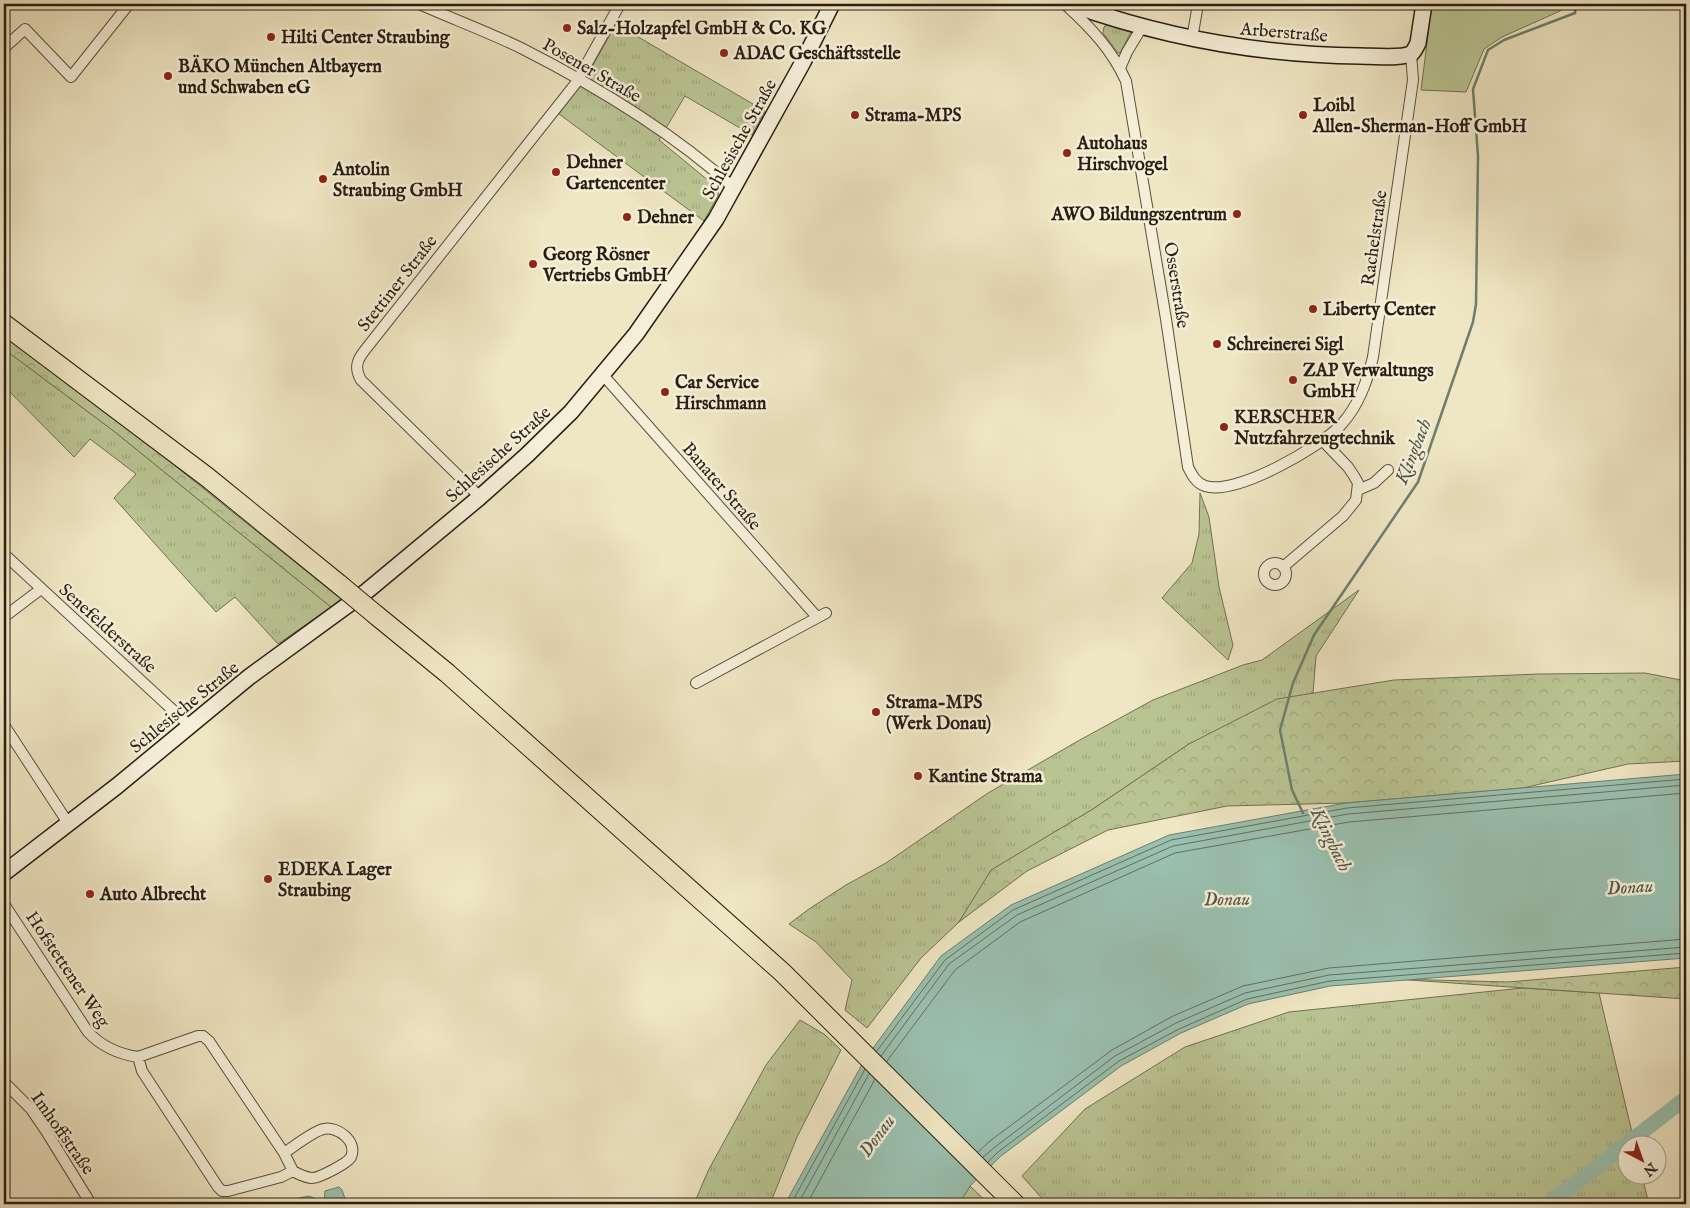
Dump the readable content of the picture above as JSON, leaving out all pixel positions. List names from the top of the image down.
{
  "streets": {
    "street": [
      "Arberstraße",
      "Posener Straße",
      "Schlesische Straße",
      "Rachelstraße",
      "Stettiner Straße",
      "Osserstraße",
      "Banater Straße",
      "Senefelderstraße",
      "Hofstettener Weg",
      "Imhoffstraße"
    ]
  },
  "crossings": [
    ["Arberstraße", "Rachelstraße"],
    ["Posener Straße", "Schlesische Straße"],
    ["Posener Straße", "Stettiner Straße"],
    ["Schlesische Straße", "Stettiner Straße"],
    ["Schlesische Straße", "Banater Straße"],
    ["Schlesische Straße", "Senefelderstraße"],
    ["Rachelstraße", "Osserstraße"]
  ],
  "water": ["Klingbach", "Donau"],
  "places": [
    "Salz-Holzapfel GmbH & Co. KG",
    "Hilti Center Straubing",
    "ADAC Geschäftsstelle",
    "BÄKO München Altbayern und Schwaben eG",
    "Strama-MPS",
    "Loibl Allen-Sherman-Hoff GmbH",
    "Autohaus Hirschvogel",
    "Dehner Gartencenter",
    "Antolin Straubing GmbH",
    "AWO Bildungszentrum",
    "Dehner",
    "Georg Rösner Vertriebs GmbH",
    "Liberty Center",
    "Schreinerei Sigl",
    "ZAP Verwaltungs GmbH",
    "Car Service Hirschmann",
    "KERSCHER Nutzfahrzeugtechnik",
    "Strama-MPS (Werk Donau)",
    "Kantine Strama",
    "EDEKA Lager Straubing",
    "Auto Albrecht"
  ],
  "north": "bottom right"
}
